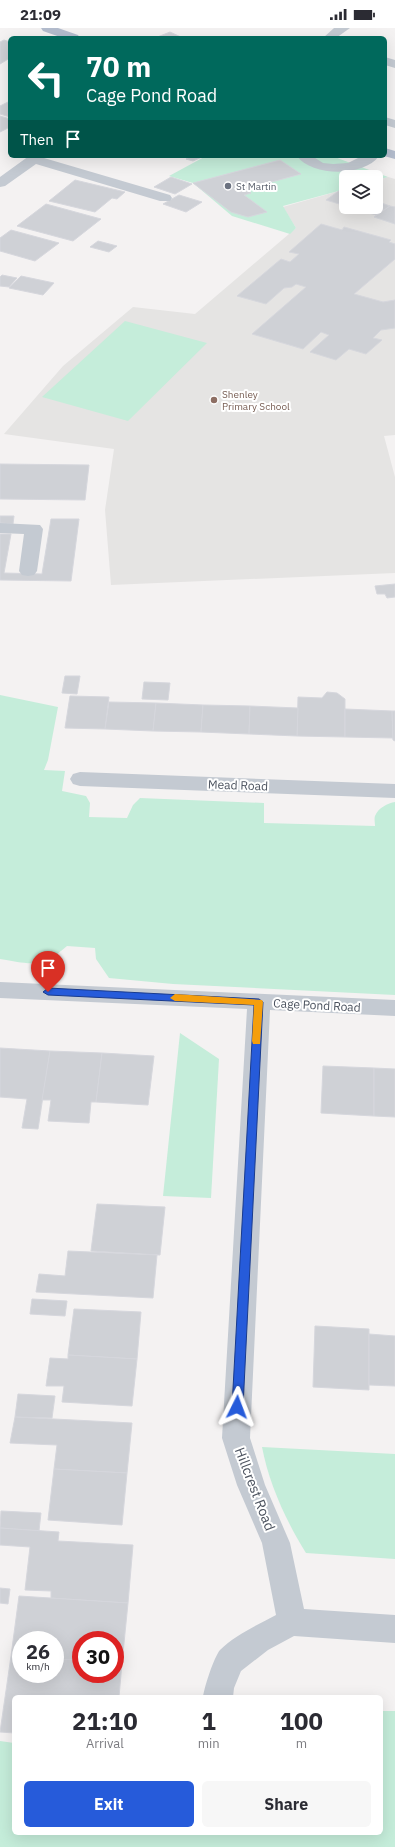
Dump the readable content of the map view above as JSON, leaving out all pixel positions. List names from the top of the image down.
{
  "streets": {
    "street": ["Mead Road", "Cage Pond Road", "Hillcrest Road"]
  },
  "crossings": [
    ["Cage Pond Road", "Hillcrest Road"]
  ],
  "places": ["St Martin", "Shenley Primary School"],
  "page": {
    "status": "21:09",
    "turn": ["70 m", "Cage Pond Road"],
    "then": "Then",
    "speed": "26 km/h",
    "limit": "30",
    "eta": [
      "21:10",
      "Arrival",
      "1",
      "min",
      "100",
      "m"
    ],
    "buttons": ["Exit", "Share"]
  }
}
